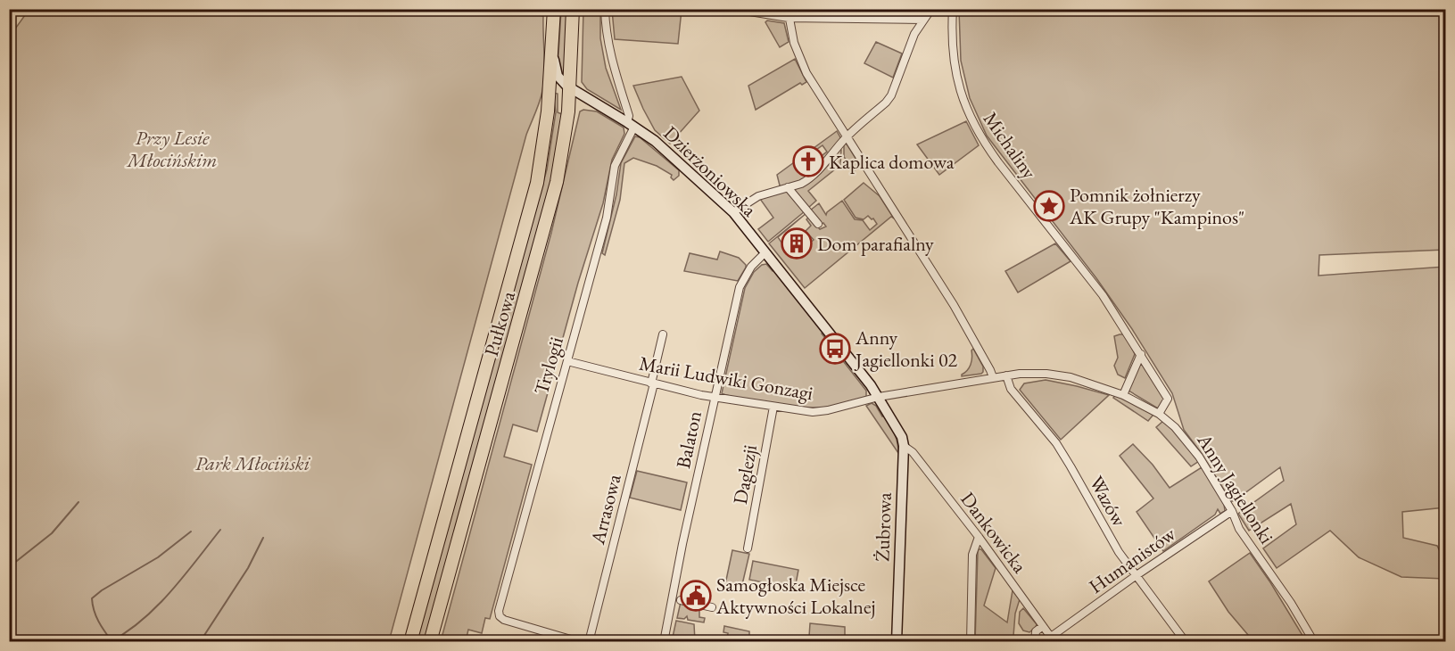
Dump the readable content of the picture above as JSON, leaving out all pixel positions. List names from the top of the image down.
{
  "streets": {
    "highway": ["Pułkowa"],
    "street": [
      "Michaliny",
      "Dzierżoniowska",
      "Trylogii",
      "Marii Ludwiki Gonzagi",
      "Balaton",
      "Daglezji",
      "Anny Jagiellonki",
      "Wazów",
      "Arrasowa",
      "Żubrowa",
      "Dankowicka",
      "Humanistów"
    ]
  },
  "crossings": [
    ["Michaliny", "Anny Jagiellonki"],
    ["Dzierżoniowska", "Pułkowa"],
    ["Dzierżoniowska", "Trylogii"],
    ["Dzierżoniowska", "Marii Ludwiki Gonzagi"],
    ["Dzierżoniowska", "Balaton"],
    ["Dzierżoniowska", "Anny Jagiellonki"],
    ["Dzierżoniowska", "Żubrowa"],
    ["Dzierżoniowska", "Dankowicka"],
    ["Trylogii", "Marii Ludwiki Gonzagi"],
    ["Marii Ludwiki Gonzagi", "Balaton"],
    ["Marii Ludwiki Gonzagi", "Daglezji"],
    ["Marii Ludwiki Gonzagi", "Anny Jagiellonki"],
    ["Marii Ludwiki Gonzagi", "Arrasowa"],
    ["Anny Jagiellonki", "Wazów"],
    ["Anny Jagiellonki", "Humanistów"],
    ["Wazów", "Humanistów"],
    ["Żubrowa", "Dankowicka"],
    ["Dankowicka", "Humanistów"]
  ],
  "parks": ["Przy Lesie Młocińskim", "Park Młociński"],
  "places": {
    "church": ["Kaplica domowa"],
    "place": ["Pomnik żołnierzy AK Grupy \"Kampinos\""],
    "building": ["Dom parafialny"],
    "bus stop": ["Anny Jagiellonki 02"],
    "public building": ["Samogłoska Miejsce Aktywności Lokalnej"]
  }
}
